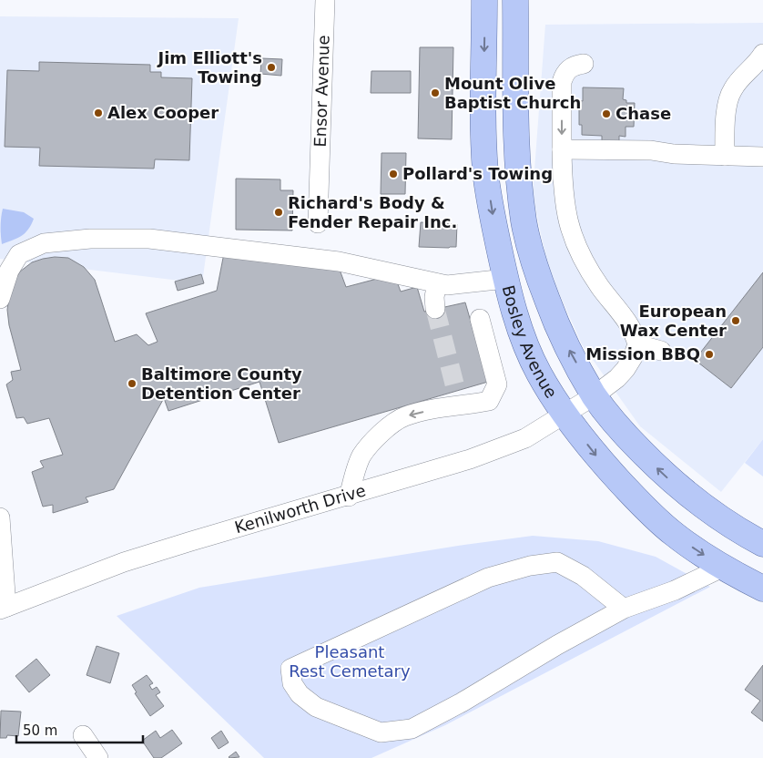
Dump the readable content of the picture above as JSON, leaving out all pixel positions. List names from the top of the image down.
{
  "streets": {
    "main road": ["Bosley Avenue"],
    "street": ["Ensor Avenue", "Kenilworth Drive"]
  },
  "crossings": [
    ["Bosley Avenue", "Kenilworth Drive"]
  ],
  "parks": ["Pleasant Rest Cemetary"],
  "places": [
    "Jim Elliott's Towing",
    "Mount Olive Baptist Church",
    "Alex Cooper",
    "Chase",
    "Pollard's Towing",
    "Richard's Body & Fender Repair Inc.",
    "European Wax Center",
    "Mission BBQ",
    "Baltimore County Detention Center"
  ],
  "scale_bar": "50 m"
}
